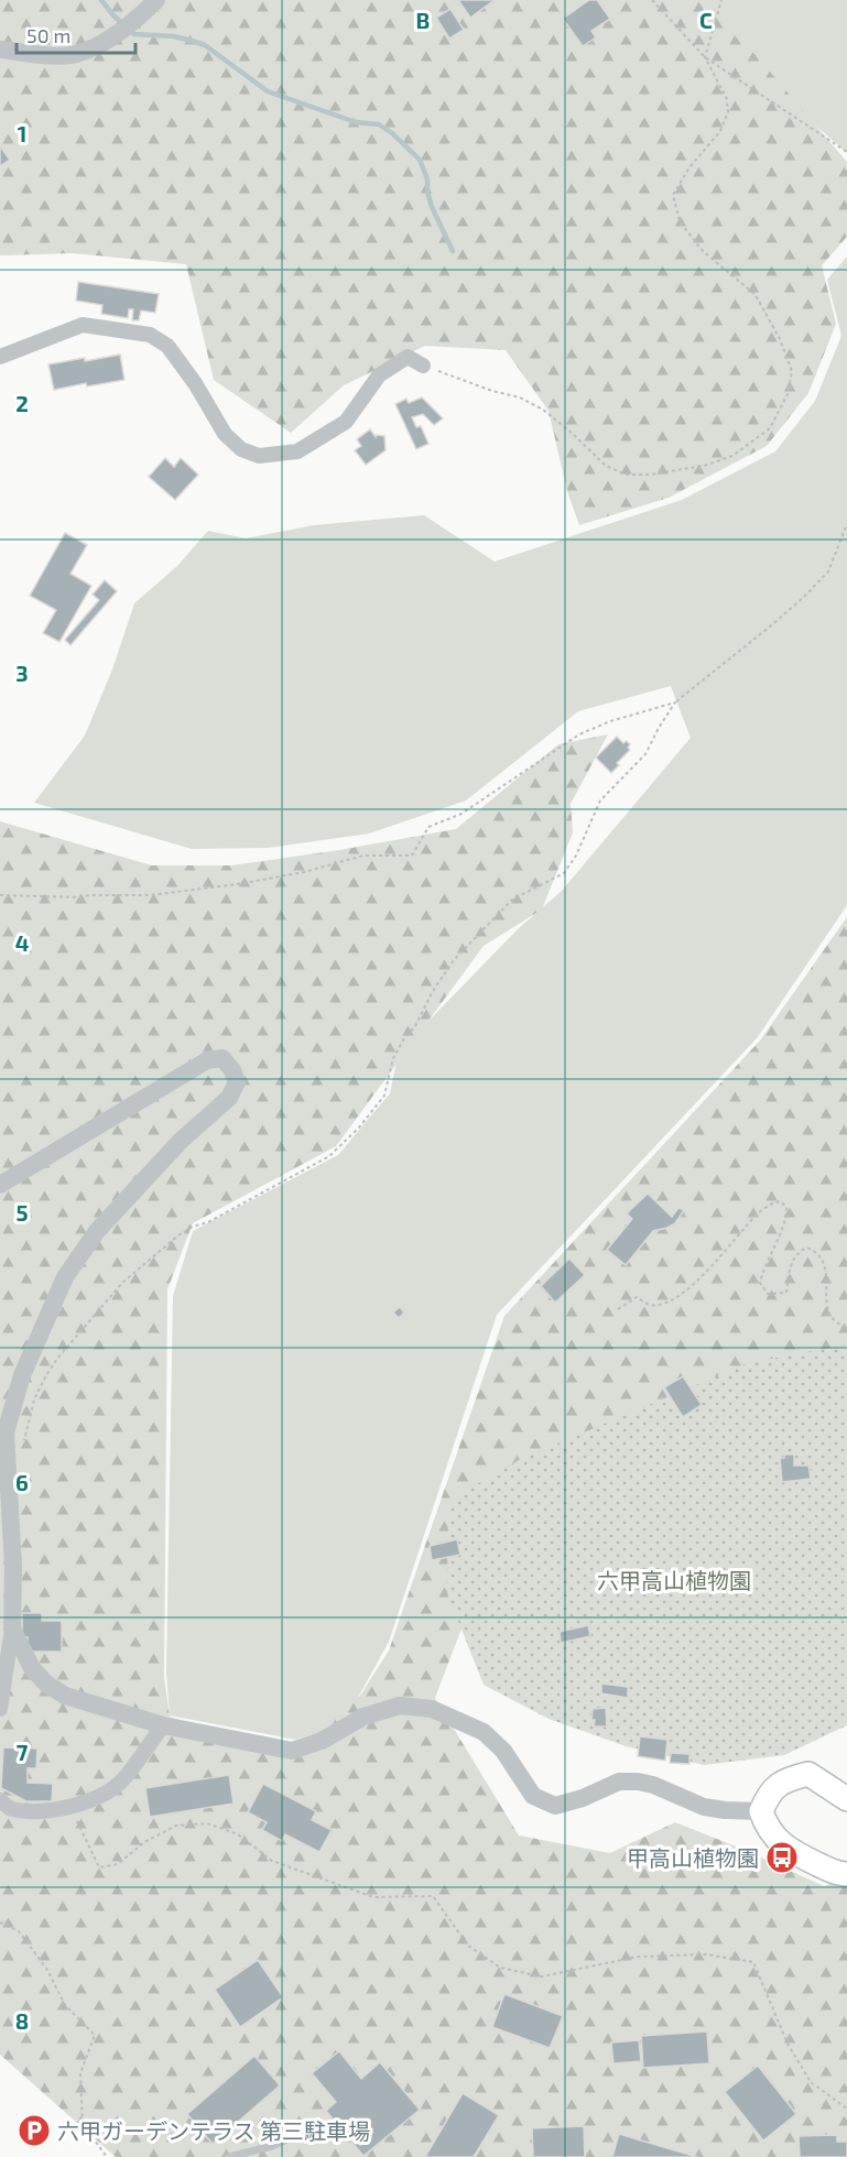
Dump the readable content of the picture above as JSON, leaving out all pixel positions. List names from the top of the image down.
{
  "parks": ["六甲高山植物園"],
  "places": {
    "bus stop": ["甲高山植物園"],
    "parking": ["六甲ガーデンテラス 第三駐車場"]
  },
  "scale_bar": "50 m",
  "grid": {
    "columns": ["B", "C"],
    "rows": [
      "1",
      "2",
      "3",
      "4",
      "5",
      "6",
      "7",
      "8"
    ]
  }
}
